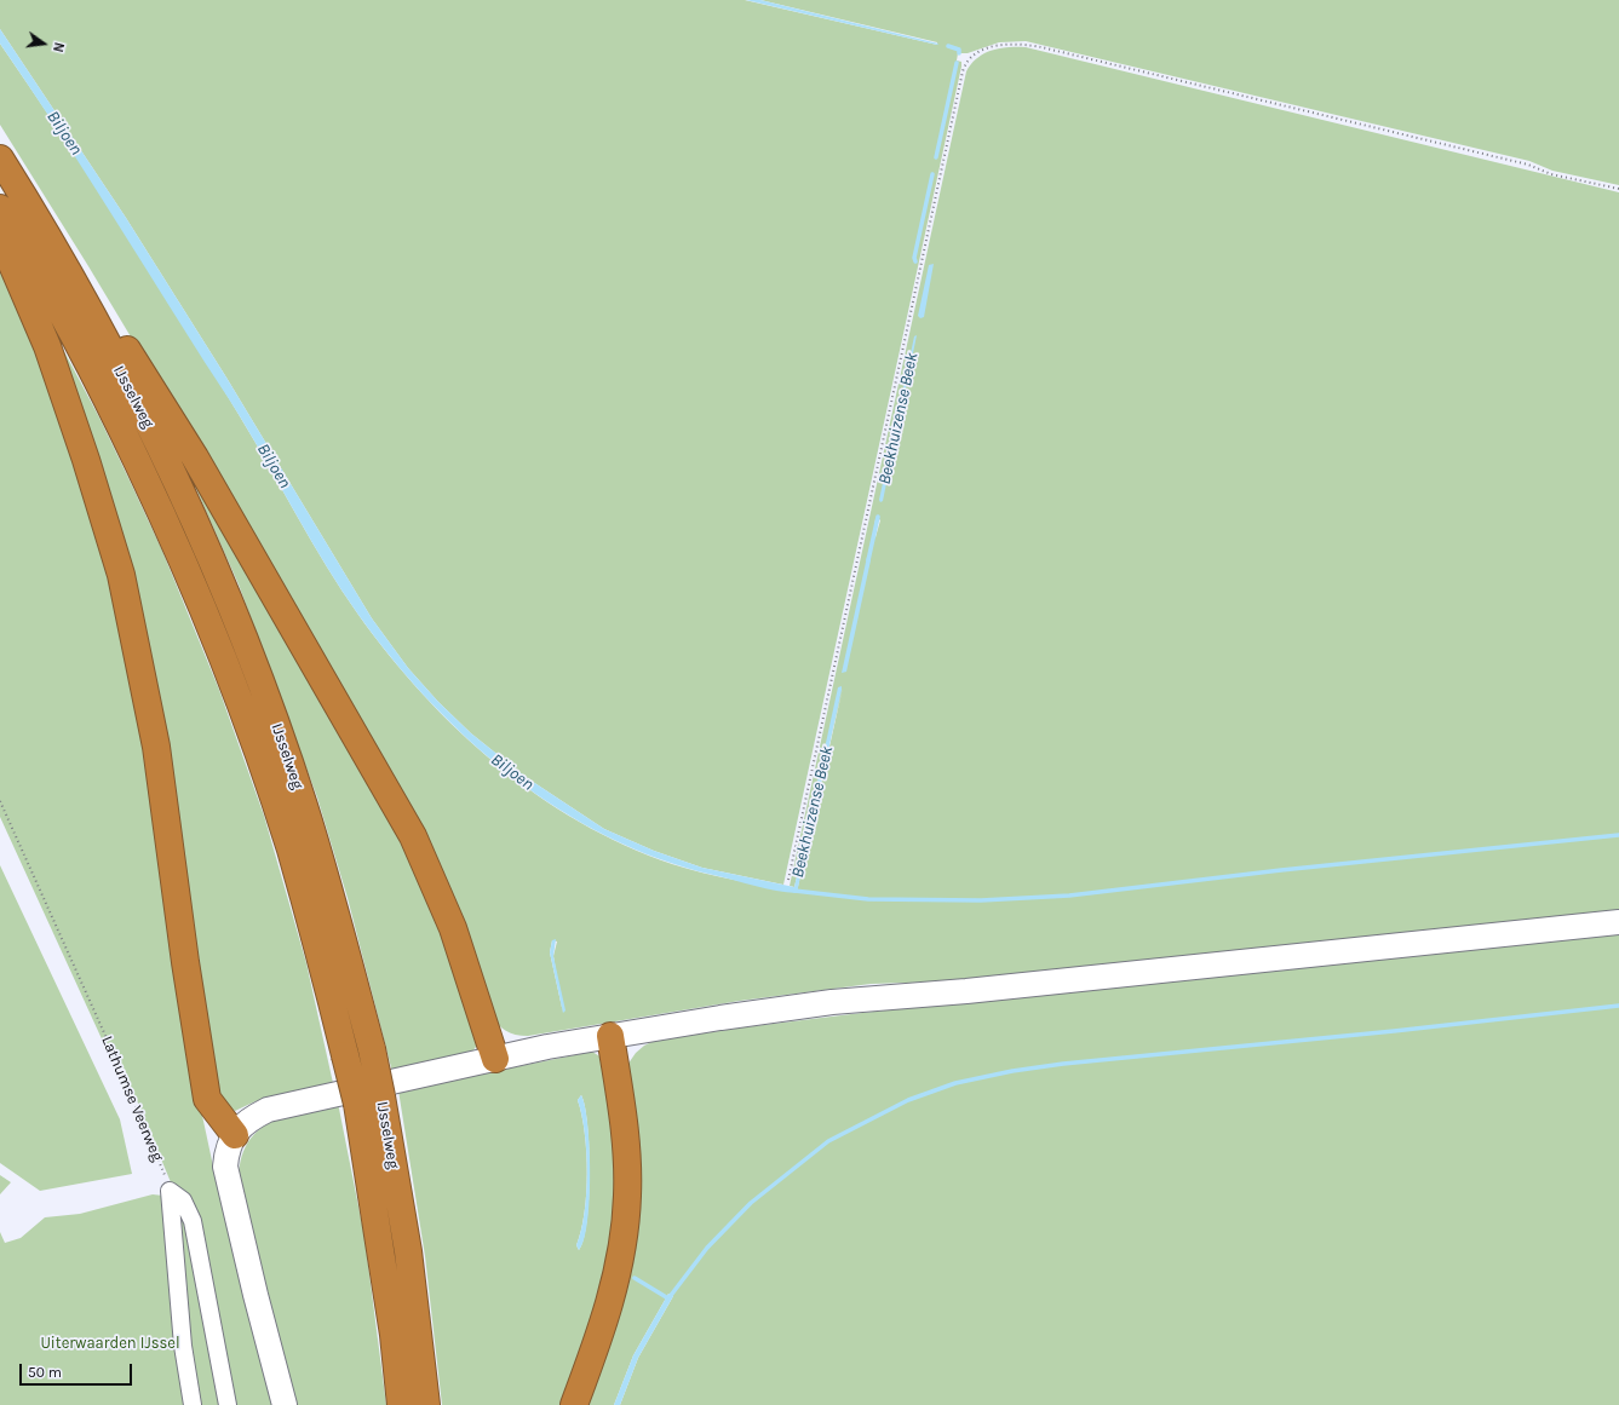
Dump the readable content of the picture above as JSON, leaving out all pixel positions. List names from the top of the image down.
{
  "streets": {
    "highway": ["IJsselweg"],
    "path": ["Lathumse Veerweg"]
  },
  "water": ["Biljoen", "Beekhuizense Beek"],
  "parks": ["Uiterwaarden IJssel"],
  "scale_bar": "50 m",
  "north": "right"
}
